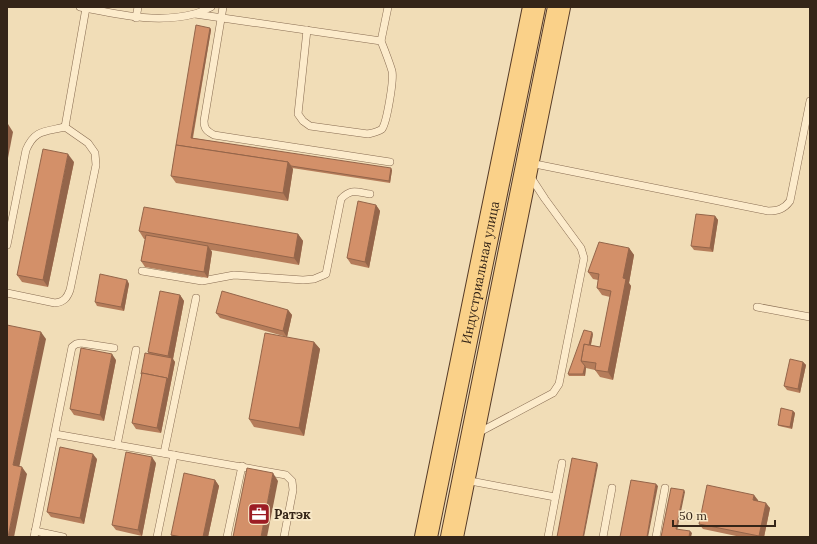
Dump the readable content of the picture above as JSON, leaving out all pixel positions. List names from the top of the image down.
{
  "streets": {
    "main road": ["Индустриальная улица"]
  },
  "places": {
    "office": ["Ратэк"]
  },
  "scale_bar": "50 m"
}
